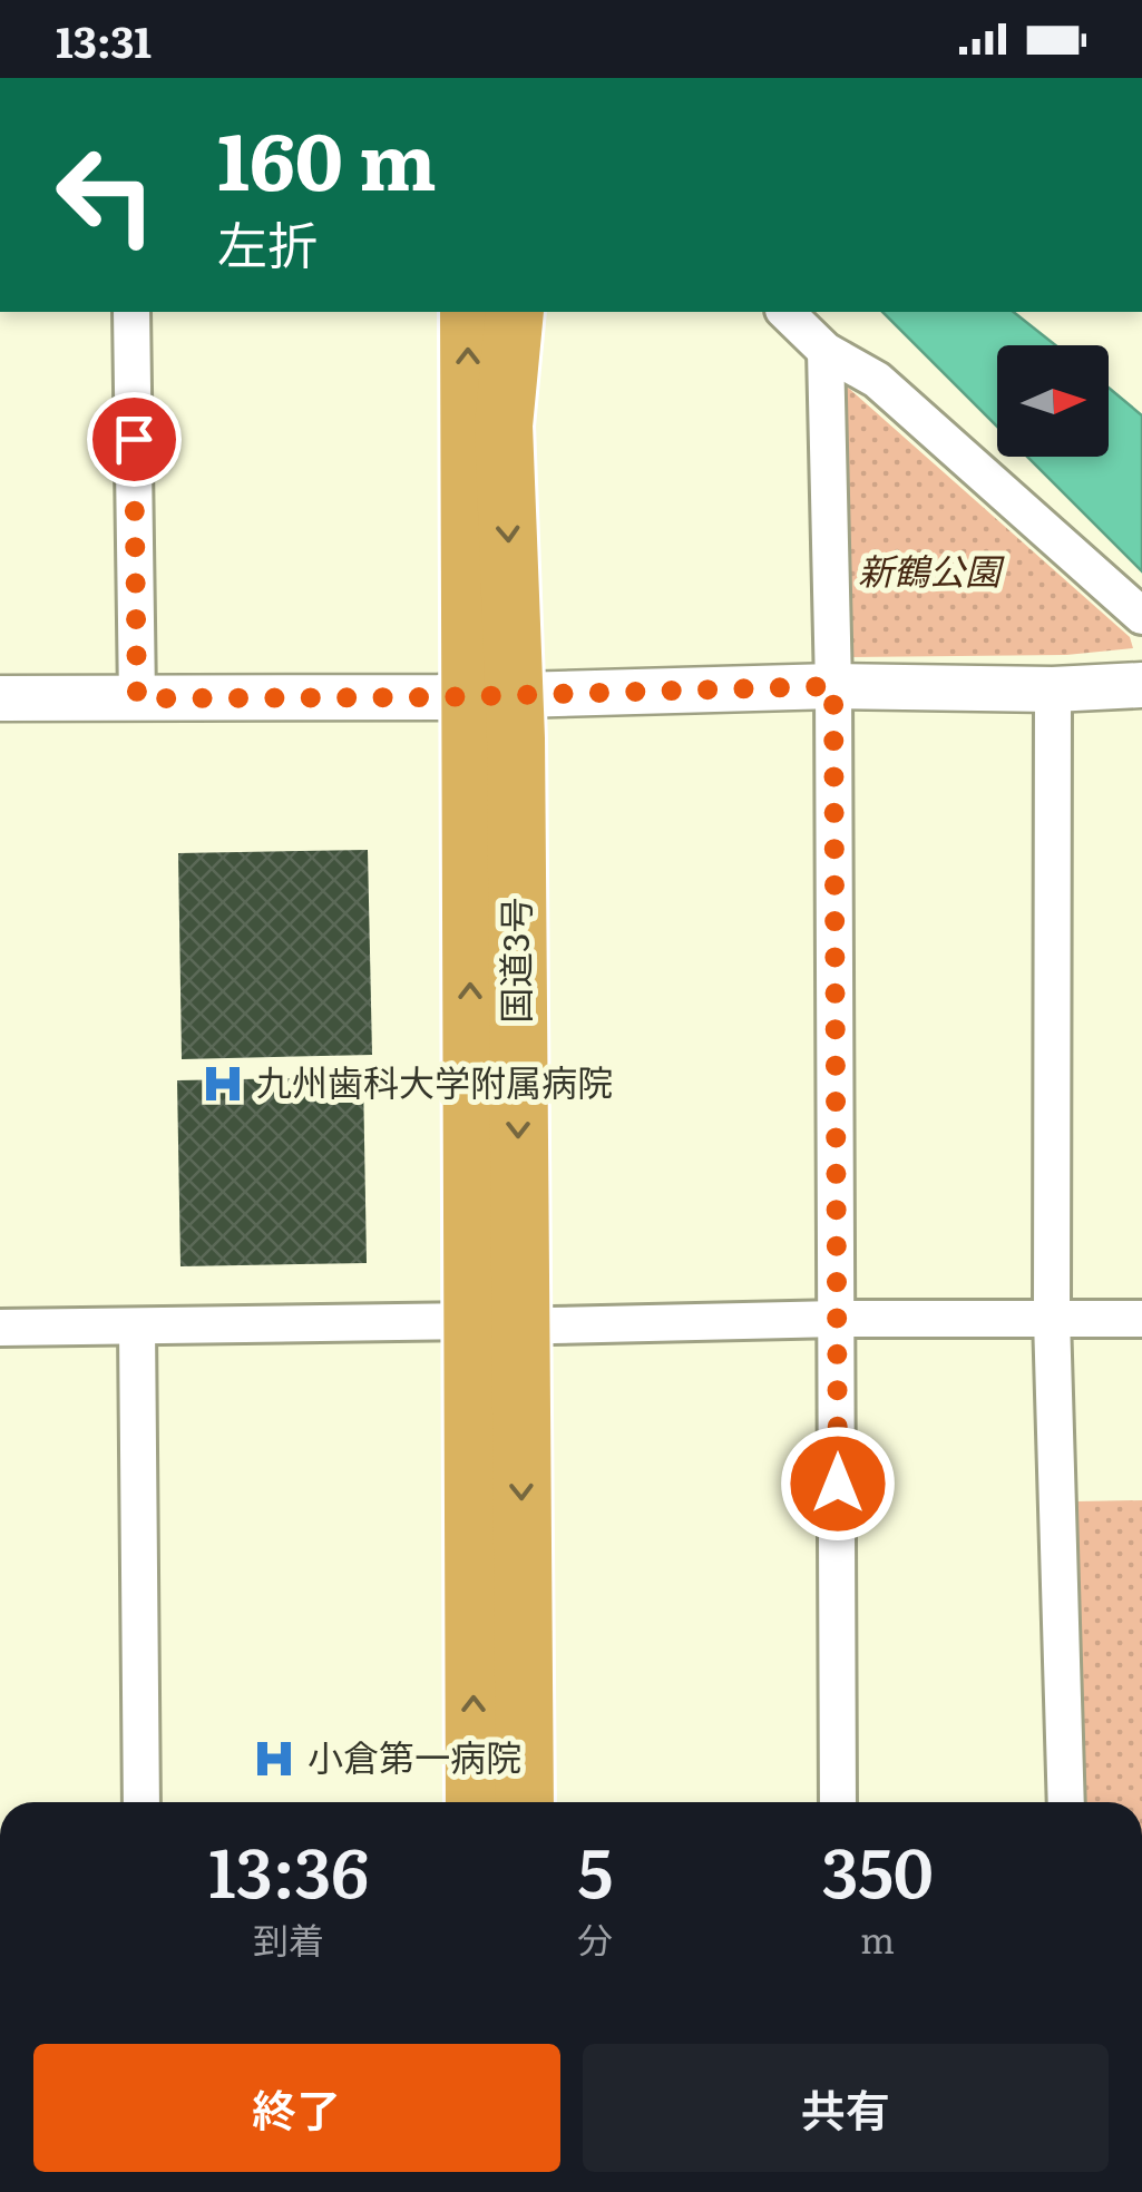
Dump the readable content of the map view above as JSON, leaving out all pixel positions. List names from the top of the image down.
{
  "streets": {
    "highway": ["国道3号"]
  },
  "parks": ["新鶴公園"],
  "places": {
    "hospital": ["九州歯科大学附属病院", "小倉第一病院"]
  },
  "north": "right",
  "page": {
    "status": "13:31",
    "turn": ["160 m", "左折"],
    "eta": [
      "13:36",
      "到着",
      "5",
      "分",
      "350",
      "m"
    ],
    "buttons": ["終了", "共有"]
  }
}
